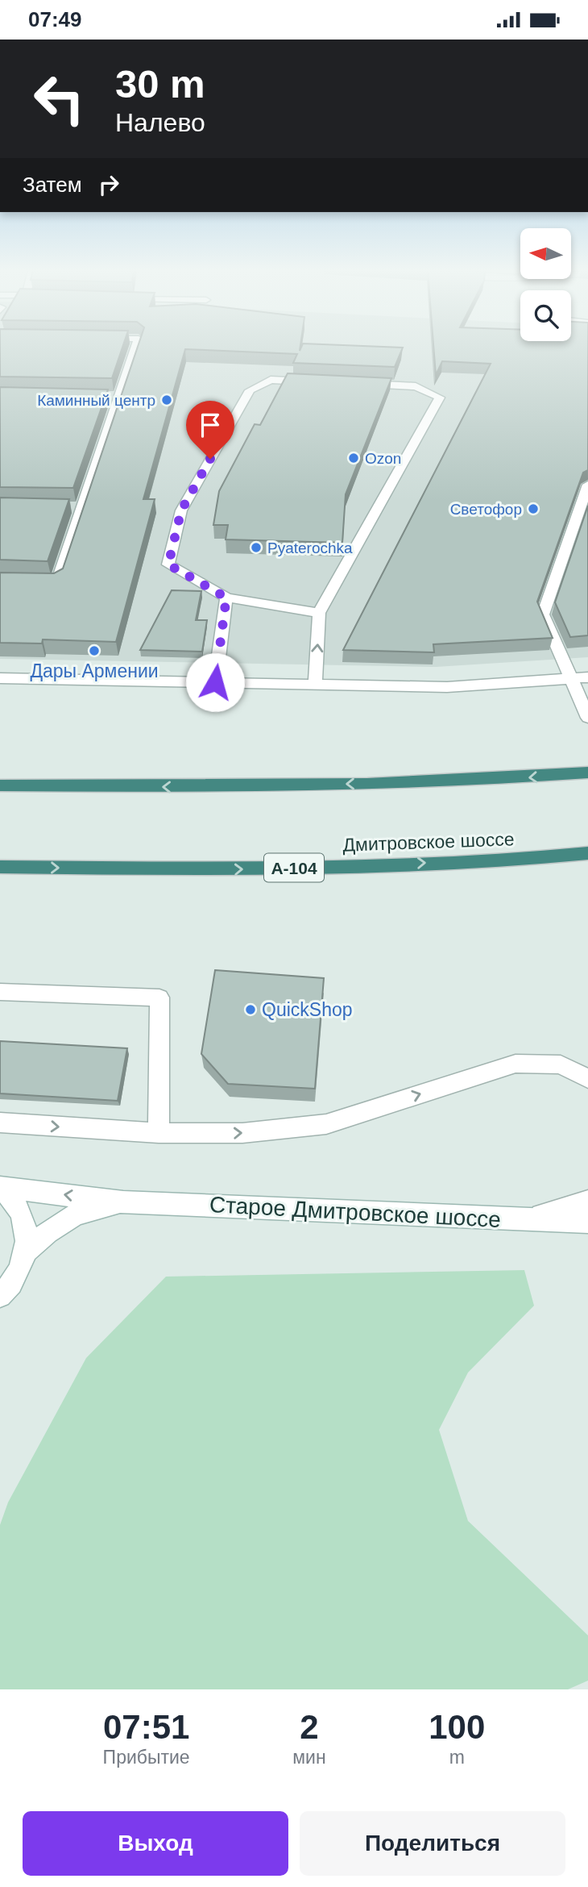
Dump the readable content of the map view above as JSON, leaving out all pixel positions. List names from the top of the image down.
{
  "streets": {
    "highway": ["Дмитровское шоссе", "А-104"],
    "street": ["Старое Дмитровское шоссе"]
  },
  "places": [
    "Каминный центр",
    "Ozon",
    "Светофор",
    "Pyaterochka",
    "Дары Армении",
    "QuickShop"
  ],
  "north": "left",
  "page": {
    "status": "07:49",
    "turn": ["30 m", "Налево"],
    "then": "Затем",
    "eta": [
      "07:51",
      "Прибытие",
      "2",
      "мин",
      "100",
      "m"
    ],
    "buttons": ["Выход", "Поделиться"]
  }
}
